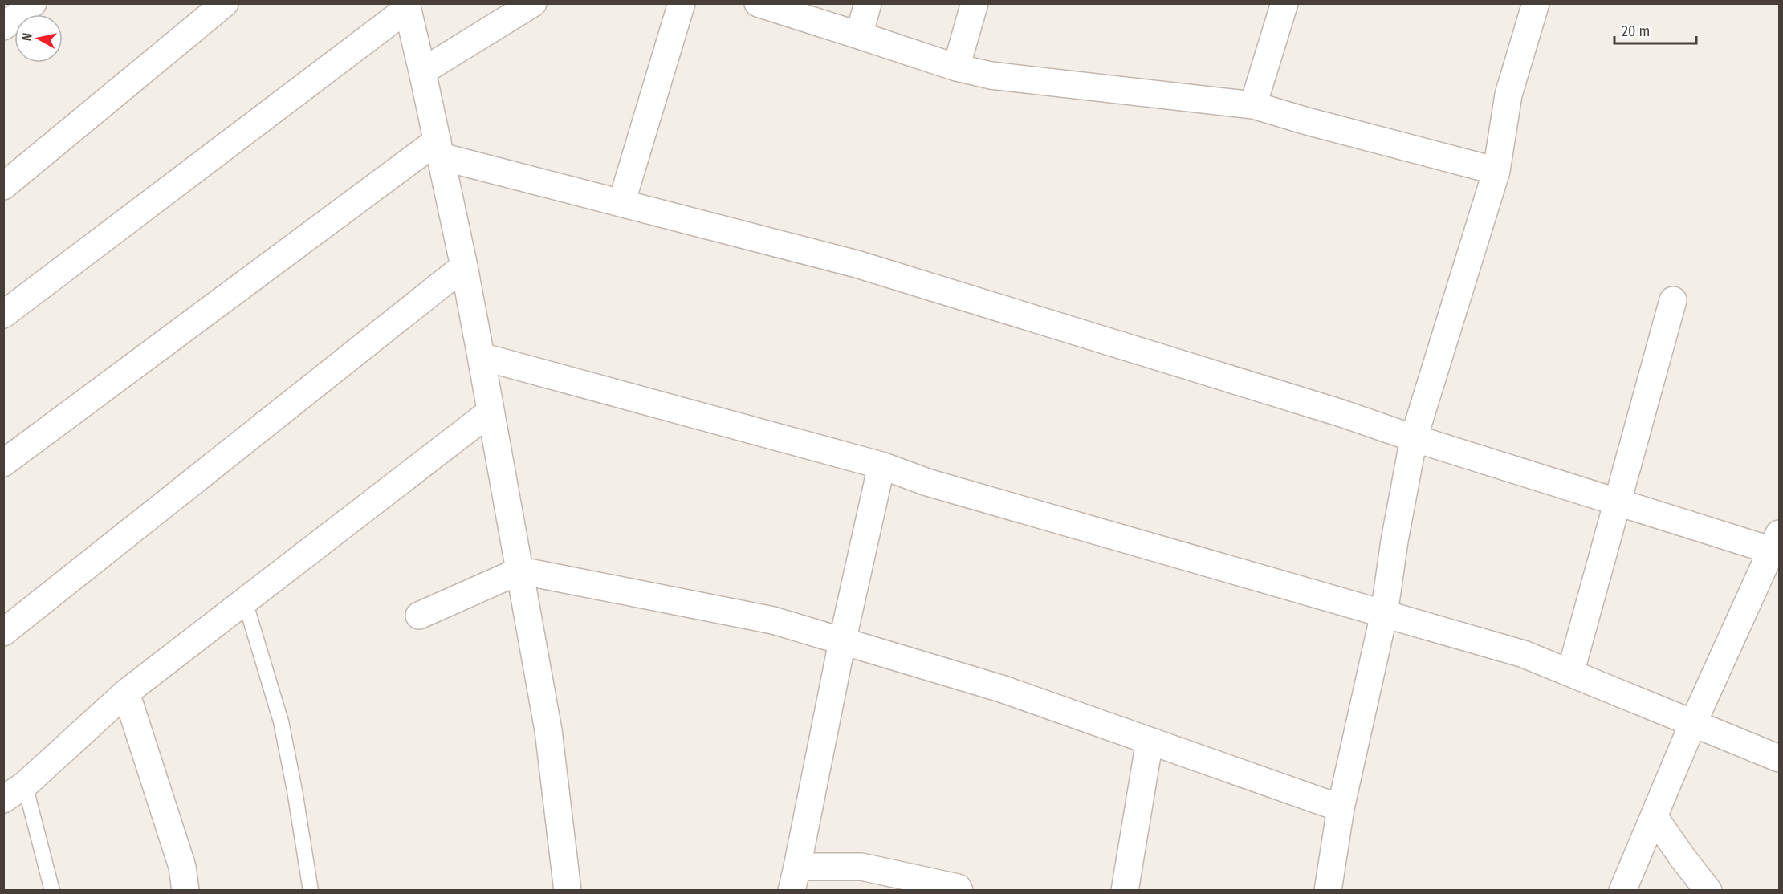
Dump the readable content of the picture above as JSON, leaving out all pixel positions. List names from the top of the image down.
{
  "scale_bar": "20 m",
  "north": "left"
}
